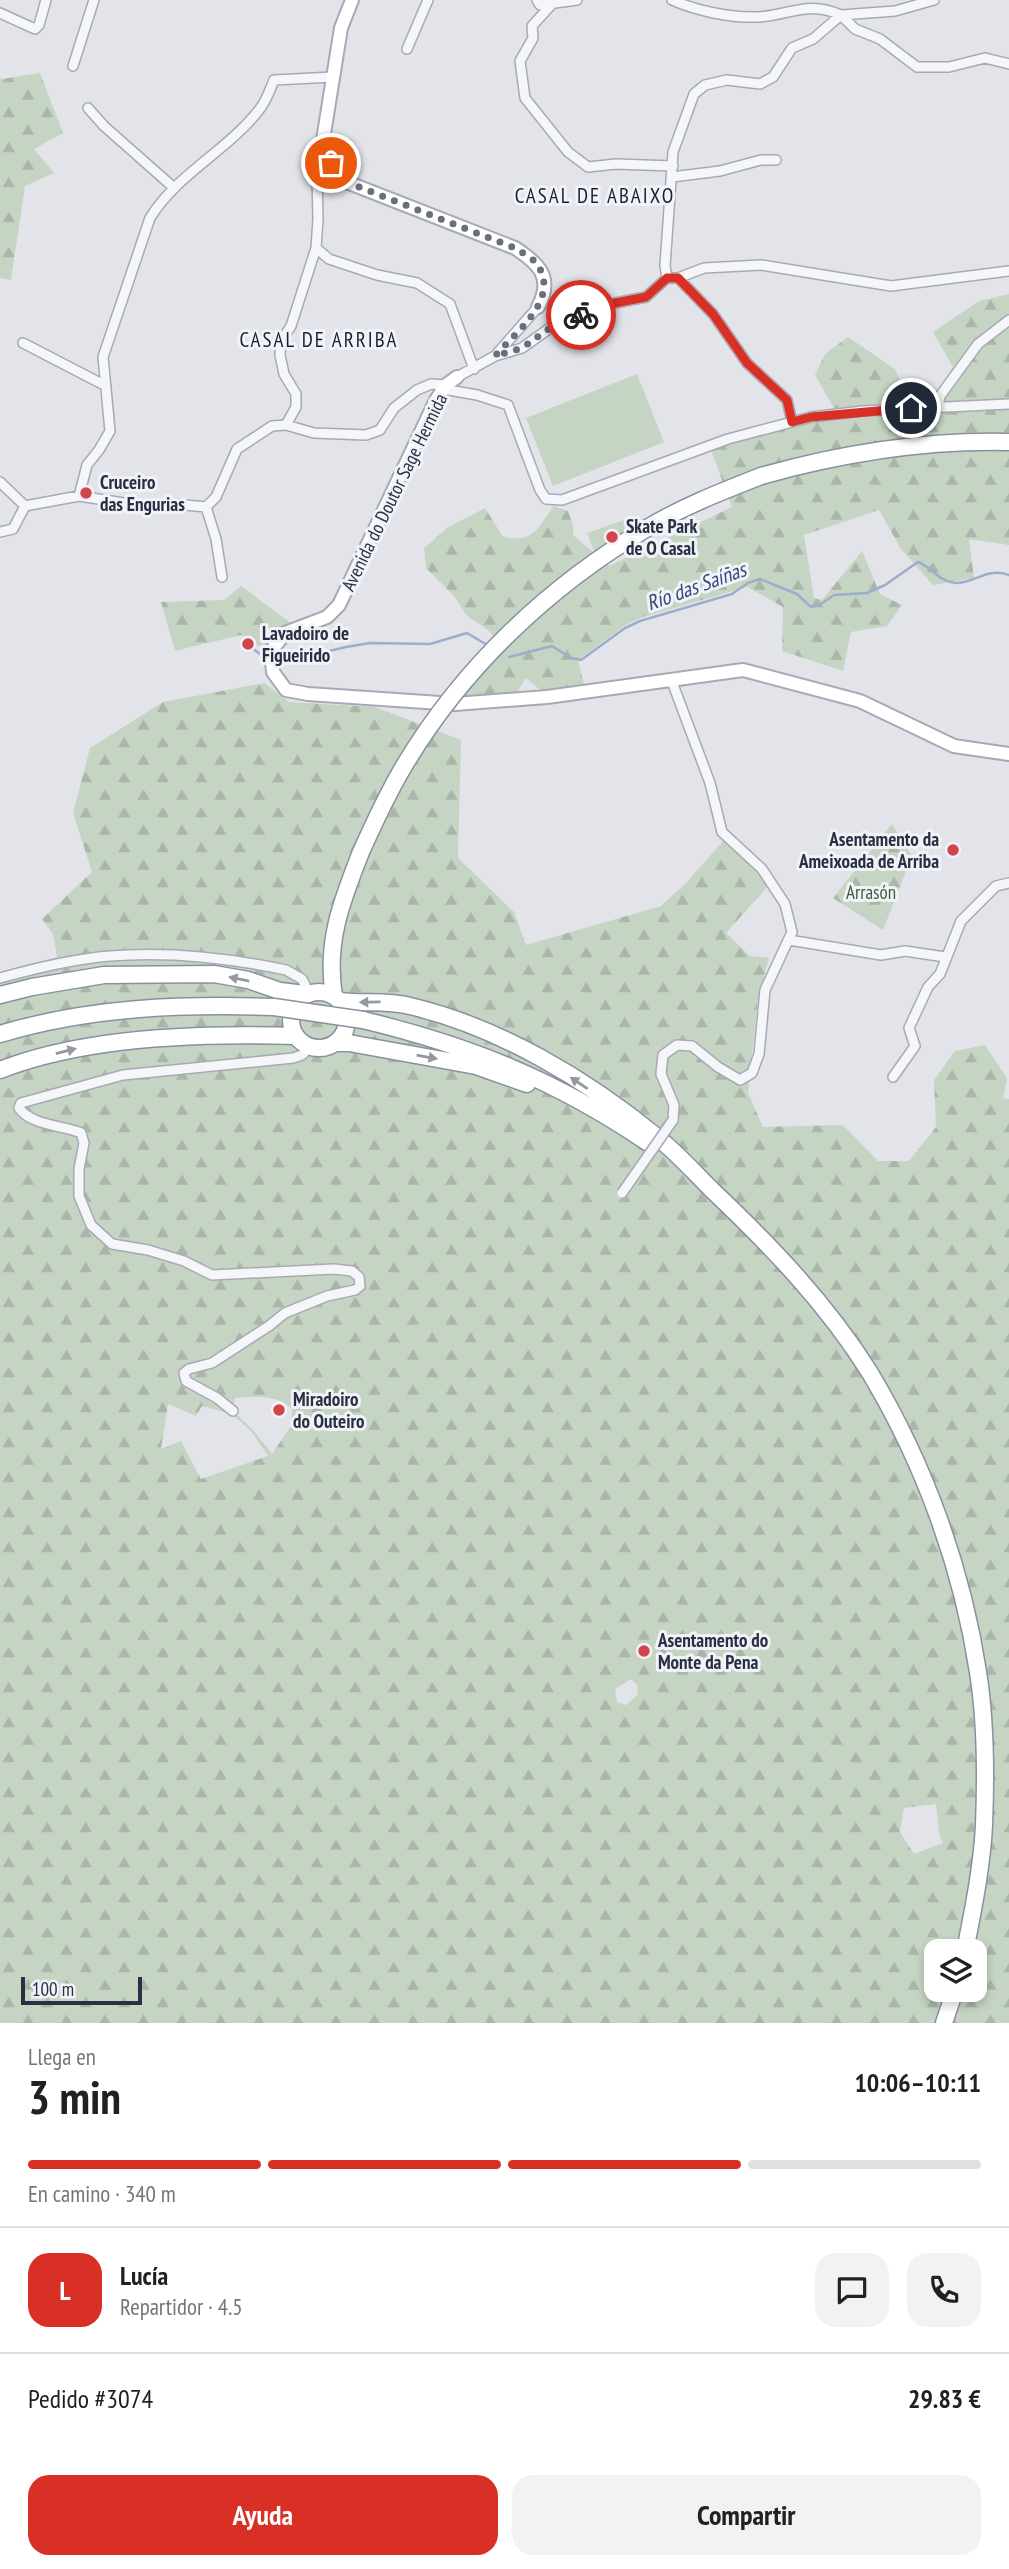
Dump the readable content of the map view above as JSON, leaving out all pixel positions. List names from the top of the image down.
{
  "streets": {
    "street": ["Avenida do Doutor Sage Hermida"]
  },
  "districts": ["CASAL DE ABAIXO", "CASAL DE ARRIBA"],
  "water": ["Río das Saíñas"],
  "parks": ["Arrasón"],
  "places": [
    "Cruceiro das Engurias",
    "Skate Park de O Casal",
    "Lavadoiro de Figueirido",
    "Asentamento da Ameixoada de Arriba",
    "Miradoiro do Outeiro",
    "Asentamento do Monte da Pena"
  ],
  "scale_bar": "100 m",
  "page": {
    "scale": "100 m",
    "heading": ["3 min", "Llega en", "10:06–10:11"],
    "panel": [
      "Lucía",
      "Repartidor · 4.5",
      "Pedido #3074",
      "29.83 €"
    ],
    "bar": "En camino · 340 m",
    "round": "L",
    "buttons": ["Ayuda", "Compartir"]
  }
}
